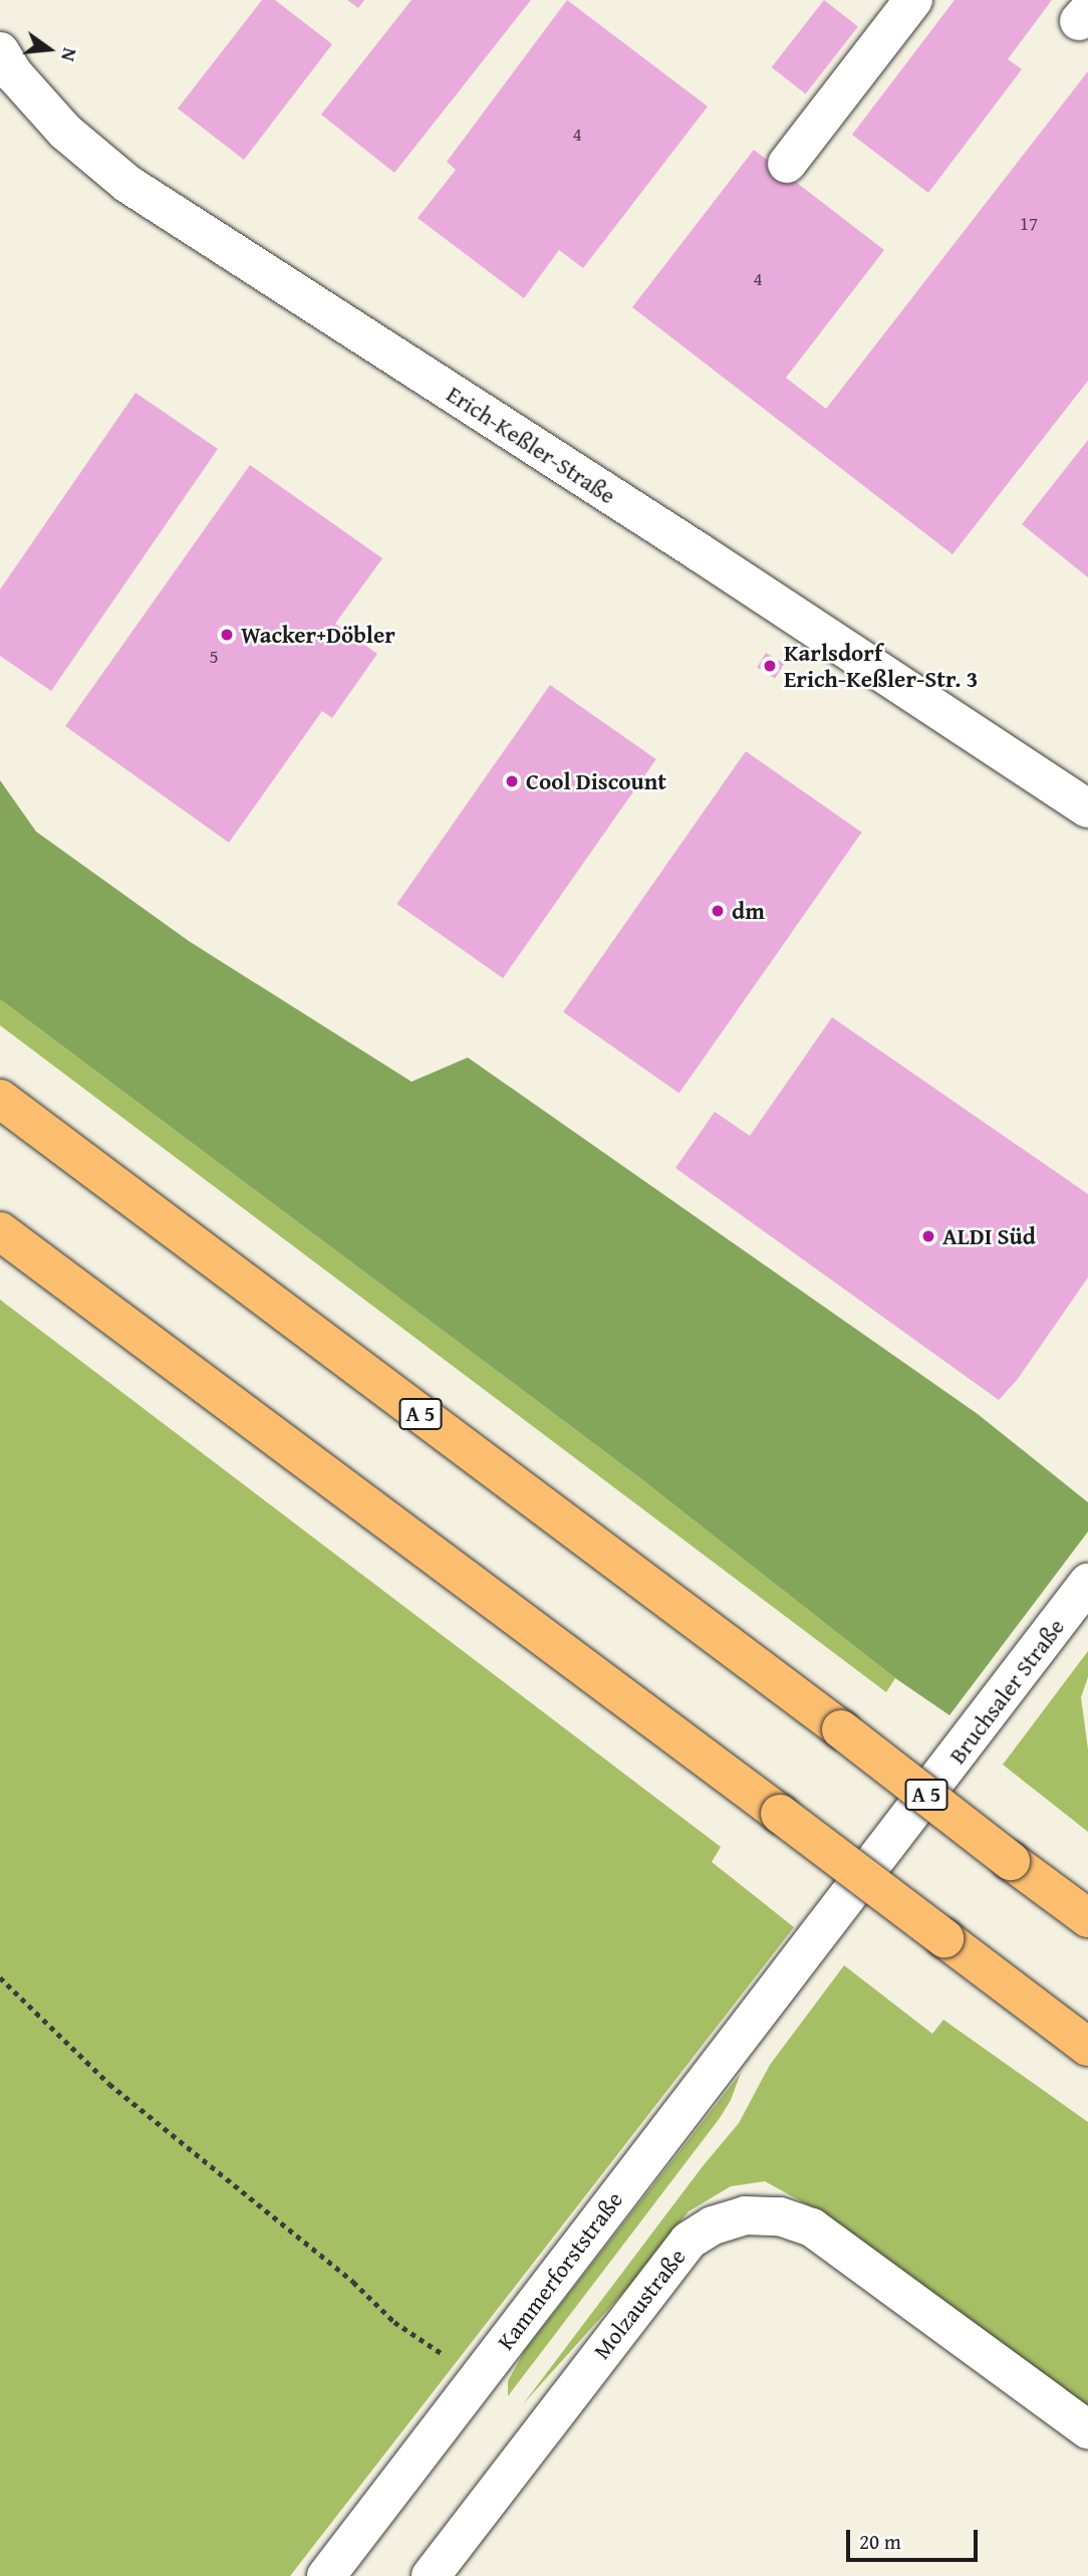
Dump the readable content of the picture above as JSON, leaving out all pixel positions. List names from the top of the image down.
{
  "streets": {
    "highway": ["A 5"],
    "street": [
      "Erich-Keßler-Straße",
      "Bruchsaler Straße",
      "Kammerforststraße",
      "Molzaustraße"
    ]
  },
  "crossings": [
    ["Bruchsaler Straße", "Kammerforststraße"]
  ],
  "places": [
    "Wacker+Döbler",
    "Karlsdorf Erich-Keßler-Str. 3",
    "Cool Discount",
    "dm",
    "ALDI Süd"
  ],
  "house_numbers": [
    "4",
    "17",
    "4",
    "5"
  ],
  "scale_bar": "20 m",
  "north": "right"
}
